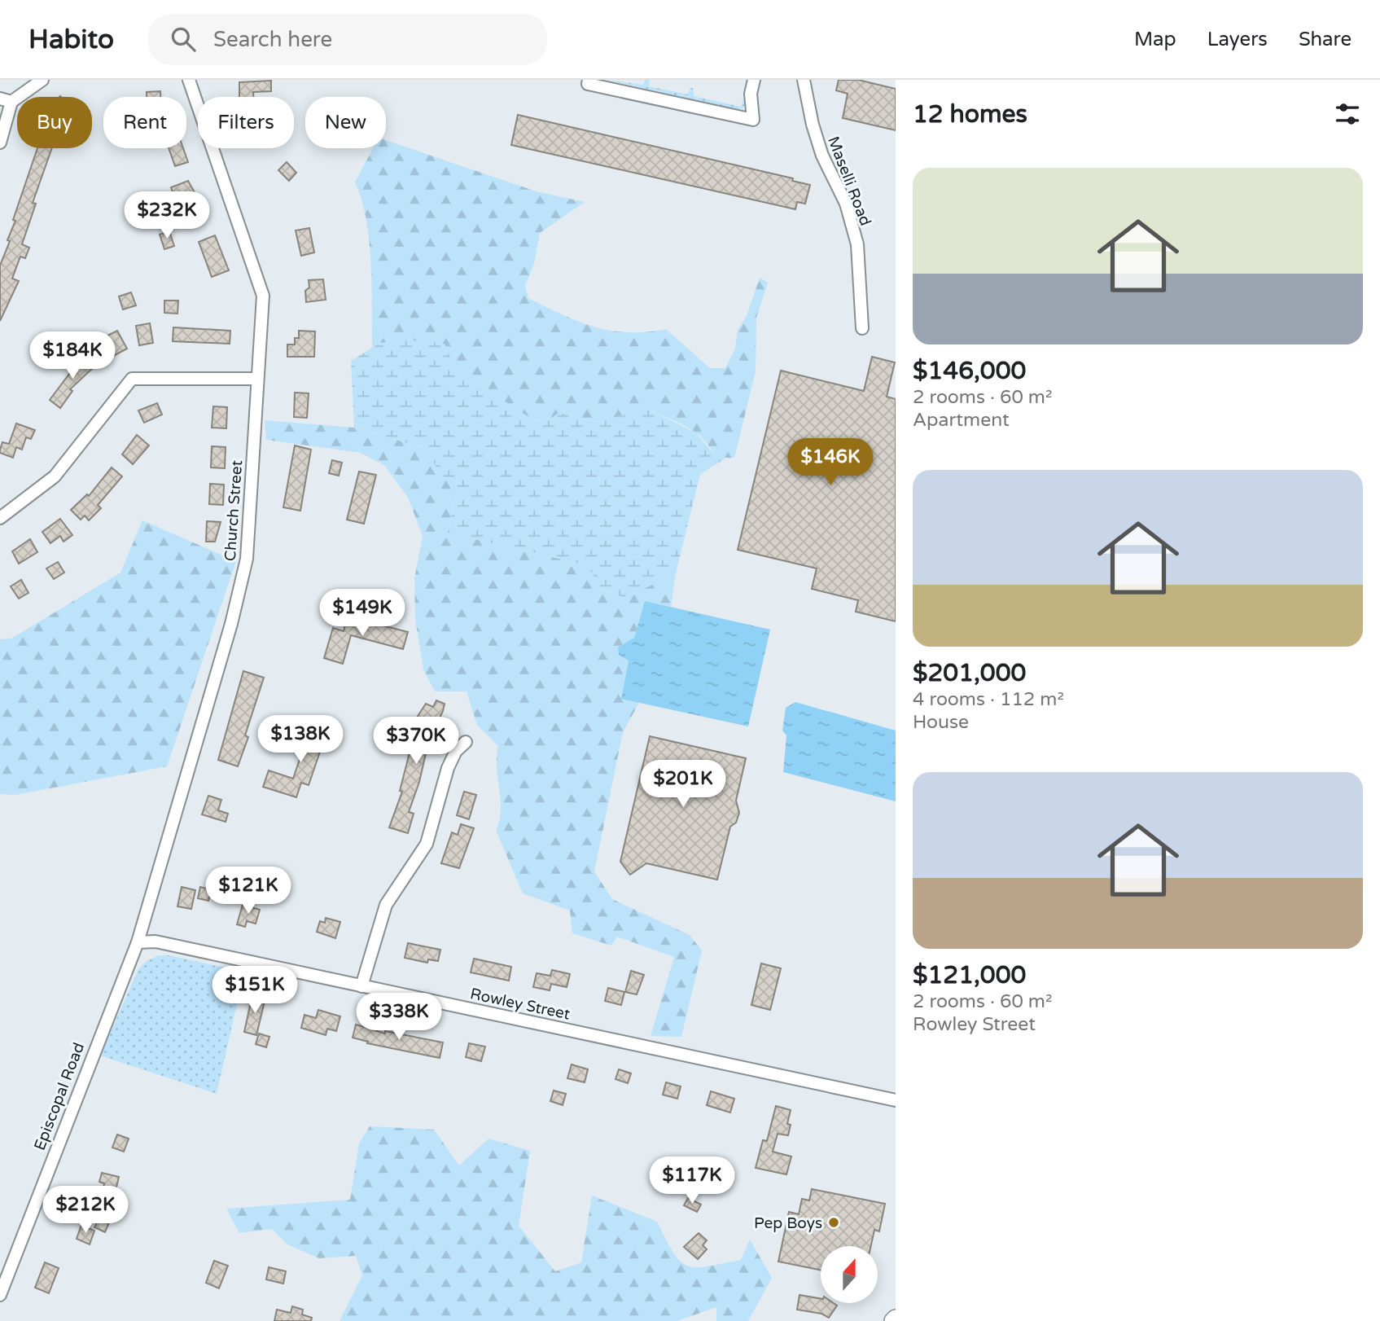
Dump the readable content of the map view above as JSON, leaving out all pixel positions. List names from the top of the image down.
{
  "streets": {
    "street": [
      "Maselli Road",
      "Church Street",
      "Rowley Street",
      "Episcopal Road"
    ]
  },
  "crossings": [
    ["Church Street", "Rowley Street"],
    ["Church Street", "Episcopal Road"],
    ["Rowley Street", "Episcopal Road"]
  ],
  "places": ["Pep Boys"],
  "north": "top",
  "page": {
    "header": "Habito",
    "search": "Search here",
    "nav": ["Map", "Layers", "Share"],
    "heading": "12 homes",
    "chip": [
      "Buy",
      "Rent",
      "Filters",
      "New"
    ],
    "list": [
      {
        "name": "$146,000",
        "note": "2 rooms · 60 m² · Apartment"
      },
      {
        "name": "$201,000",
        "note": "4 rooms · 112 m² · House"
      },
      {
        "name": "$121,000",
        "note": "2 rooms · 60 m² · Rowley Street"
      }
    ],
    "price": [
      "$232K",
      "$184K",
      "$146K",
      "$149K",
      "$138K",
      "$370K",
      "$201K",
      "$121K",
      "$151K",
      "$338K",
      "$117K",
      "$212K"
    ]
  }
}
